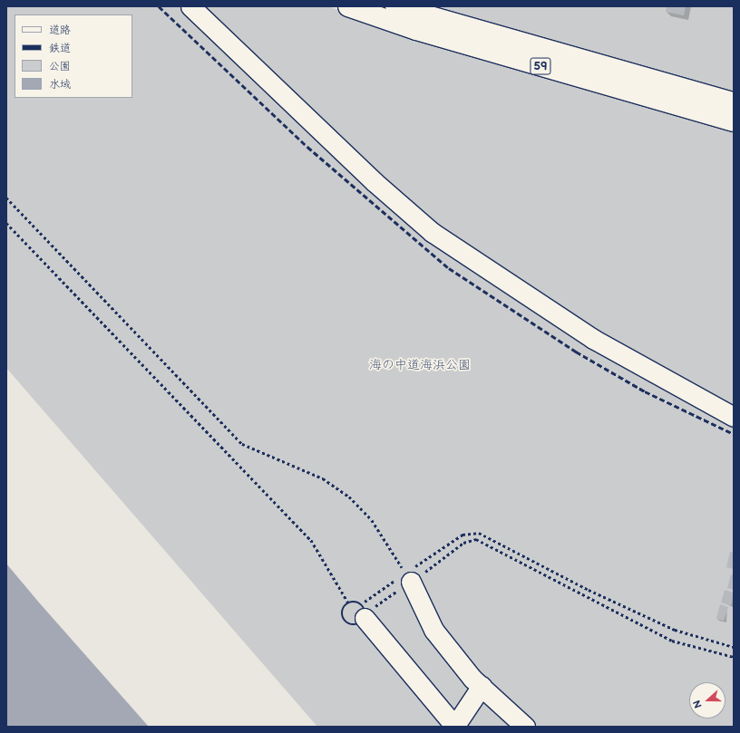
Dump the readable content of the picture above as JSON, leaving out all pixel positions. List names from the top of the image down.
{
  "streets": {
    "main road": ["59"]
  },
  "parks": ["海の中道海浜公園"],
  "legend": [
    "道路",
    "鉄道",
    "公園",
    "水域"
  ],
  "north": "left"
}
